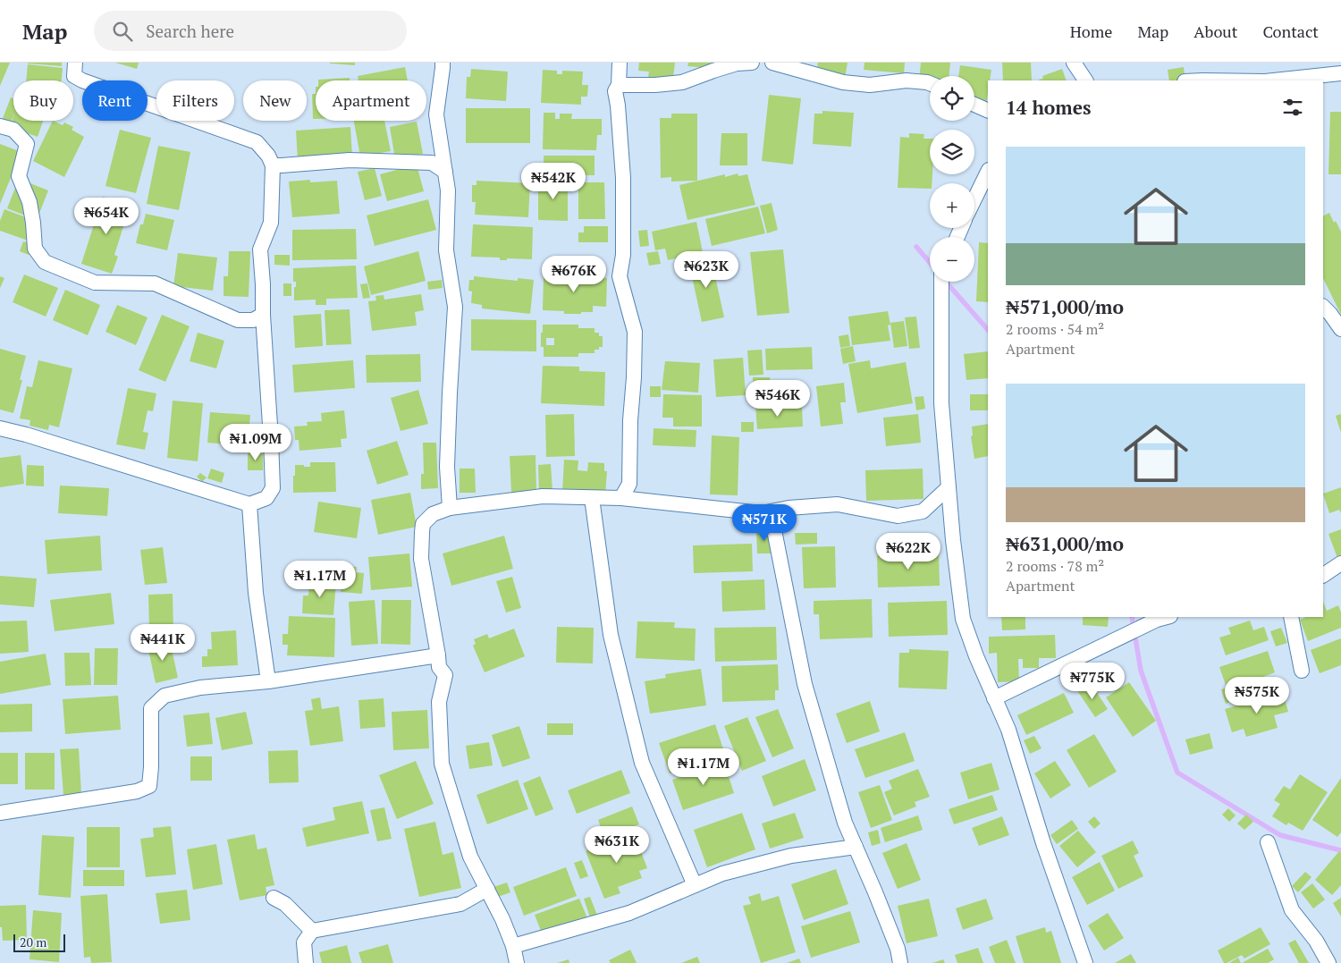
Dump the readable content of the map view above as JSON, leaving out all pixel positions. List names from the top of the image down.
{
  "scale_bar": "20 m",
  "page": {
    "header": "Map",
    "search": "Search here",
    "nav": [
      "Home",
      "Map",
      "About",
      "Contact"
    ],
    "map_buttons": ["+", "−"],
    "chip": [
      "Buy",
      "Rent",
      "Filters",
      "New",
      "Apartment"
    ],
    "heading": "14 homes",
    "list": [
      {
        "name": "₦571,000/mo",
        "note": "2 rooms · 54 m² · Apartment"
      },
      {
        "name": "₦631,000/mo",
        "note": "2 rooms · 78 m² · Apartment"
      }
    ],
    "price": [
      "₦542K",
      "₦654K",
      "₦623K",
      "₦676K",
      "₦546K",
      "₦1.09M",
      "₦571K",
      "₦622K",
      "₦1.17M",
      "₦441K",
      "₦775K",
      "₦575K",
      "₦1.17M",
      "₦631K"
    ],
    "scale": "20 m"
  }
}
